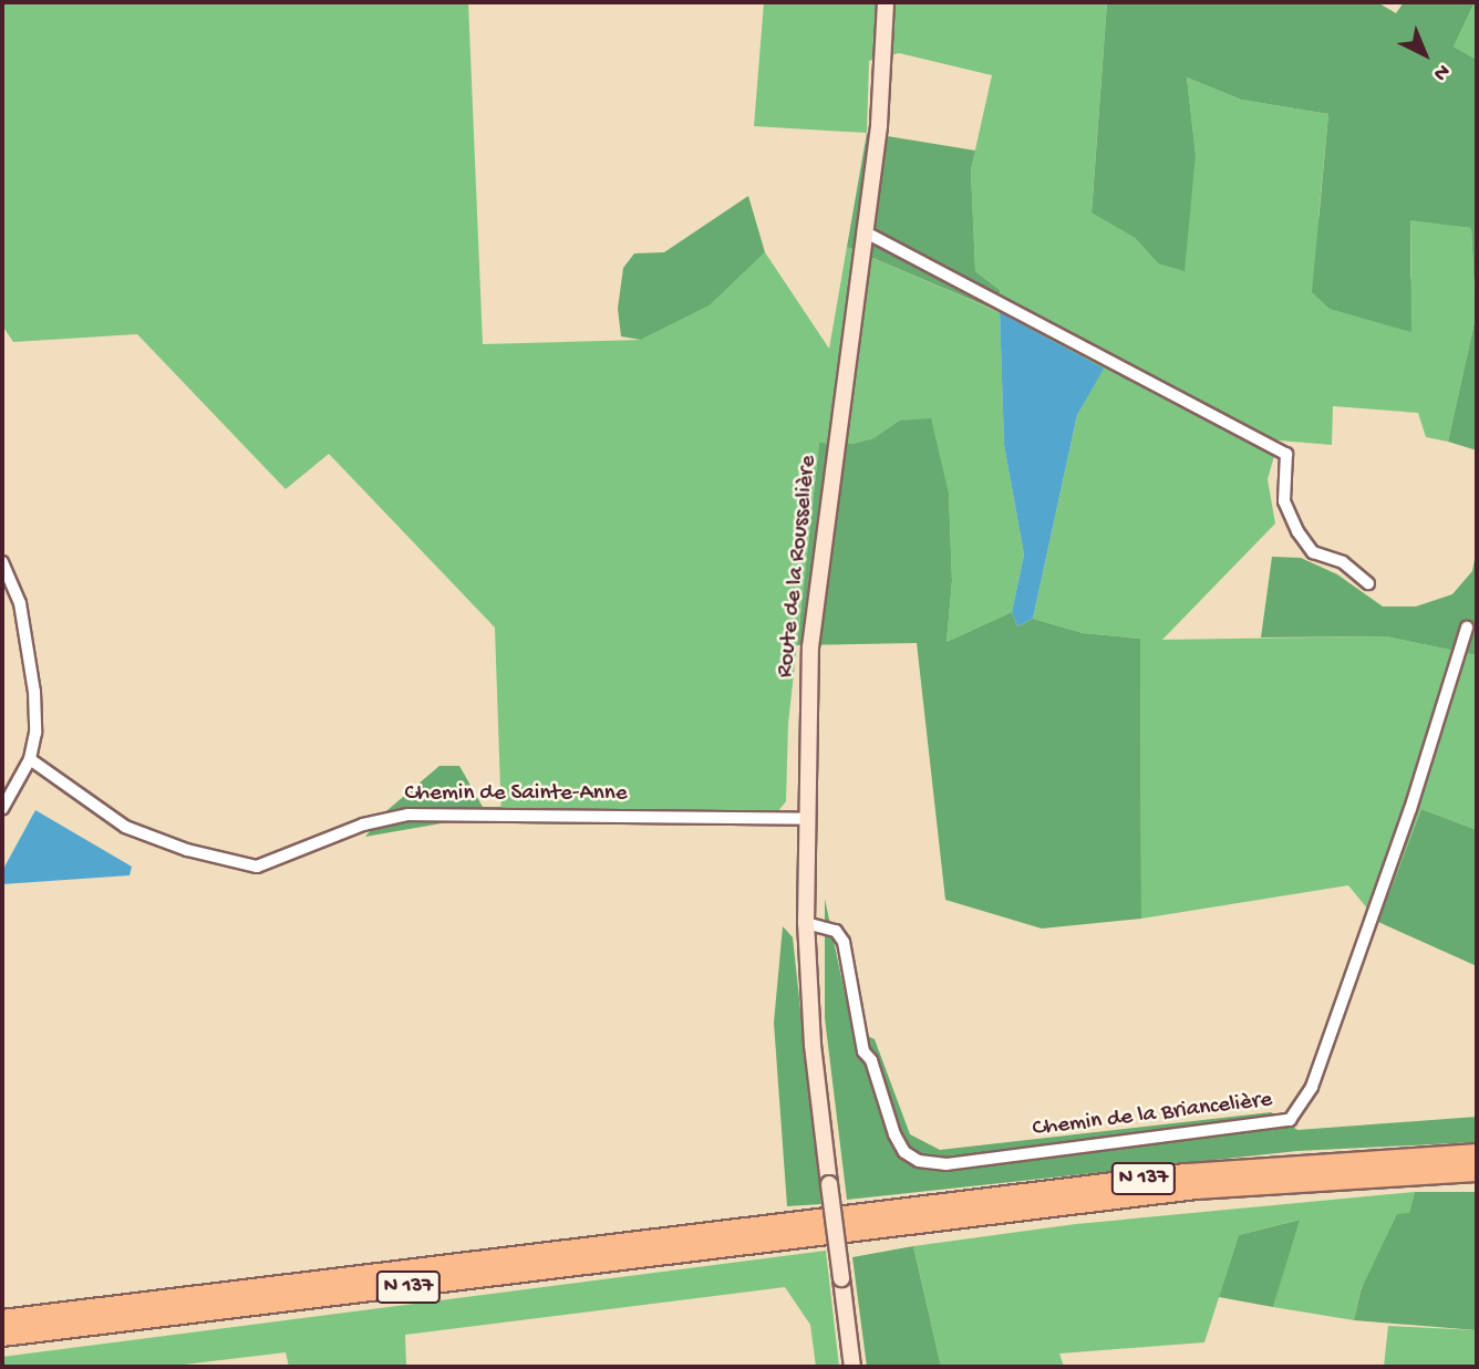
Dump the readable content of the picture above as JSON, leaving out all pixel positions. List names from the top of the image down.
{
  "streets": {
    "highway": ["N 137"],
    "street": ["Route de la Rousselière", "Chemin de Sainte-Anne", "Chemin de la Briancelière"]
  },
  "crossings": [
    ["Route de la Rousselière", "Chemin de Sainte-Anne"],
    ["Route de la Rousselière", "Chemin de la Briancelière"]
  ],
  "north": "bottom right"
}
